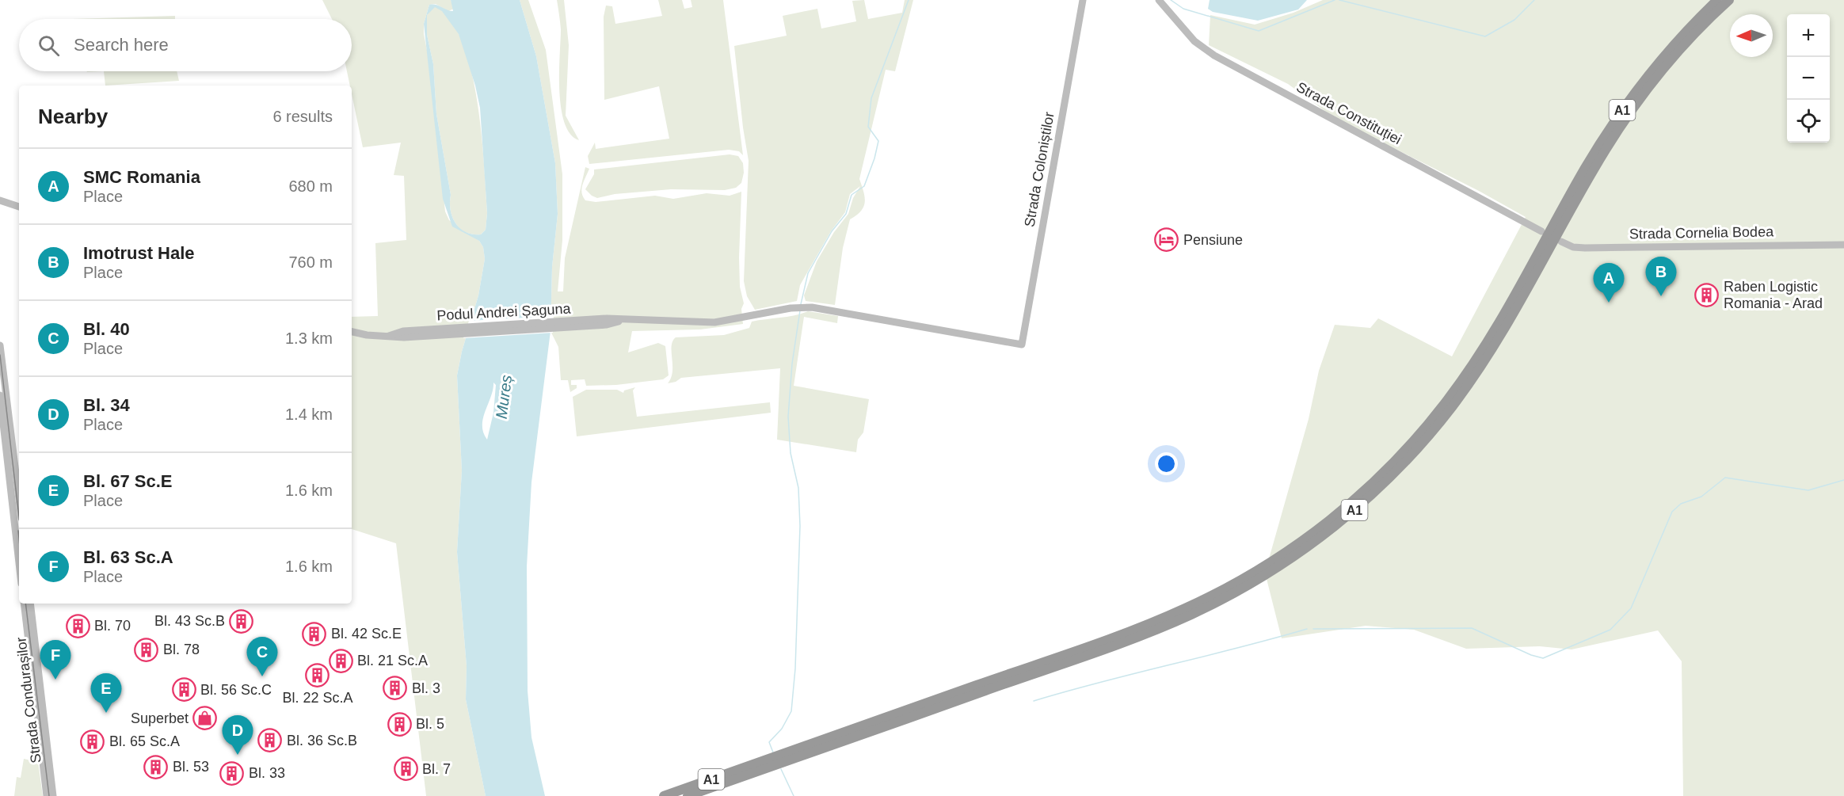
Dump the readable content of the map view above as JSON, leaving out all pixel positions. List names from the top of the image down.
{
  "streets": {
    "highway": ["A1"],
    "street": [
      "Strada Constituției",
      "Strada Coloniștilor",
      "Strada Cornelia Bodea",
      "Podul Andrei Șaguna",
      "Strada Condurașilor"
    ]
  },
  "crossings": [
    ["Strada Coloniștilor", "Podul Andrei Șaguna"]
  ],
  "water": ["Mureș"],
  "places": {
    "hotel": ["Pensiune"],
    "building": [
      "Raben Logistic Romania - Arad",
      "Bl. 43 Sc.B",
      "Bl. 70",
      "Bl. 42 Sc.E",
      "Bl. 78",
      "Bl. 21 Sc.A",
      "Bl. 22 Sc.A",
      "Bl. 3",
      "Bl. 56 Sc.C",
      "Bl. 5",
      "Bl. 36 Sc.B",
      "Bl. 65 Sc.A",
      "Bl. 53",
      "Bl. 7",
      "Bl. 33"
    ],
    "shop": ["Superbet"]
  },
  "north": "left",
  "page": {
    "map_buttons": ["+", "−"],
    "search": "Search here",
    "heading": ["Nearby", "6 results"],
    "list": [
      {
        "mark": "A",
        "name": "SMC Romania",
        "note": "Place",
        "value": "680 m"
      },
      {
        "mark": "B",
        "name": "Imotrust Hale",
        "note": "Place",
        "value": "760 m"
      },
      {
        "mark": "C",
        "name": "Bl. 40",
        "note": "Place",
        "value": "1.3 km"
      },
      {
        "mark": "D",
        "name": "Bl. 34",
        "note": "Place",
        "value": "1.4 km"
      },
      {
        "mark": "E",
        "name": "Bl. 67 Sc.E",
        "note": "Place",
        "value": "1.6 km"
      },
      {
        "mark": "F",
        "name": "Bl. 63 Sc.A",
        "note": "Place",
        "value": "1.6 km"
      }
    ],
    "pins": [
      "B",
      "A",
      "C",
      "F",
      "E",
      "D"
    ]
  }
}
